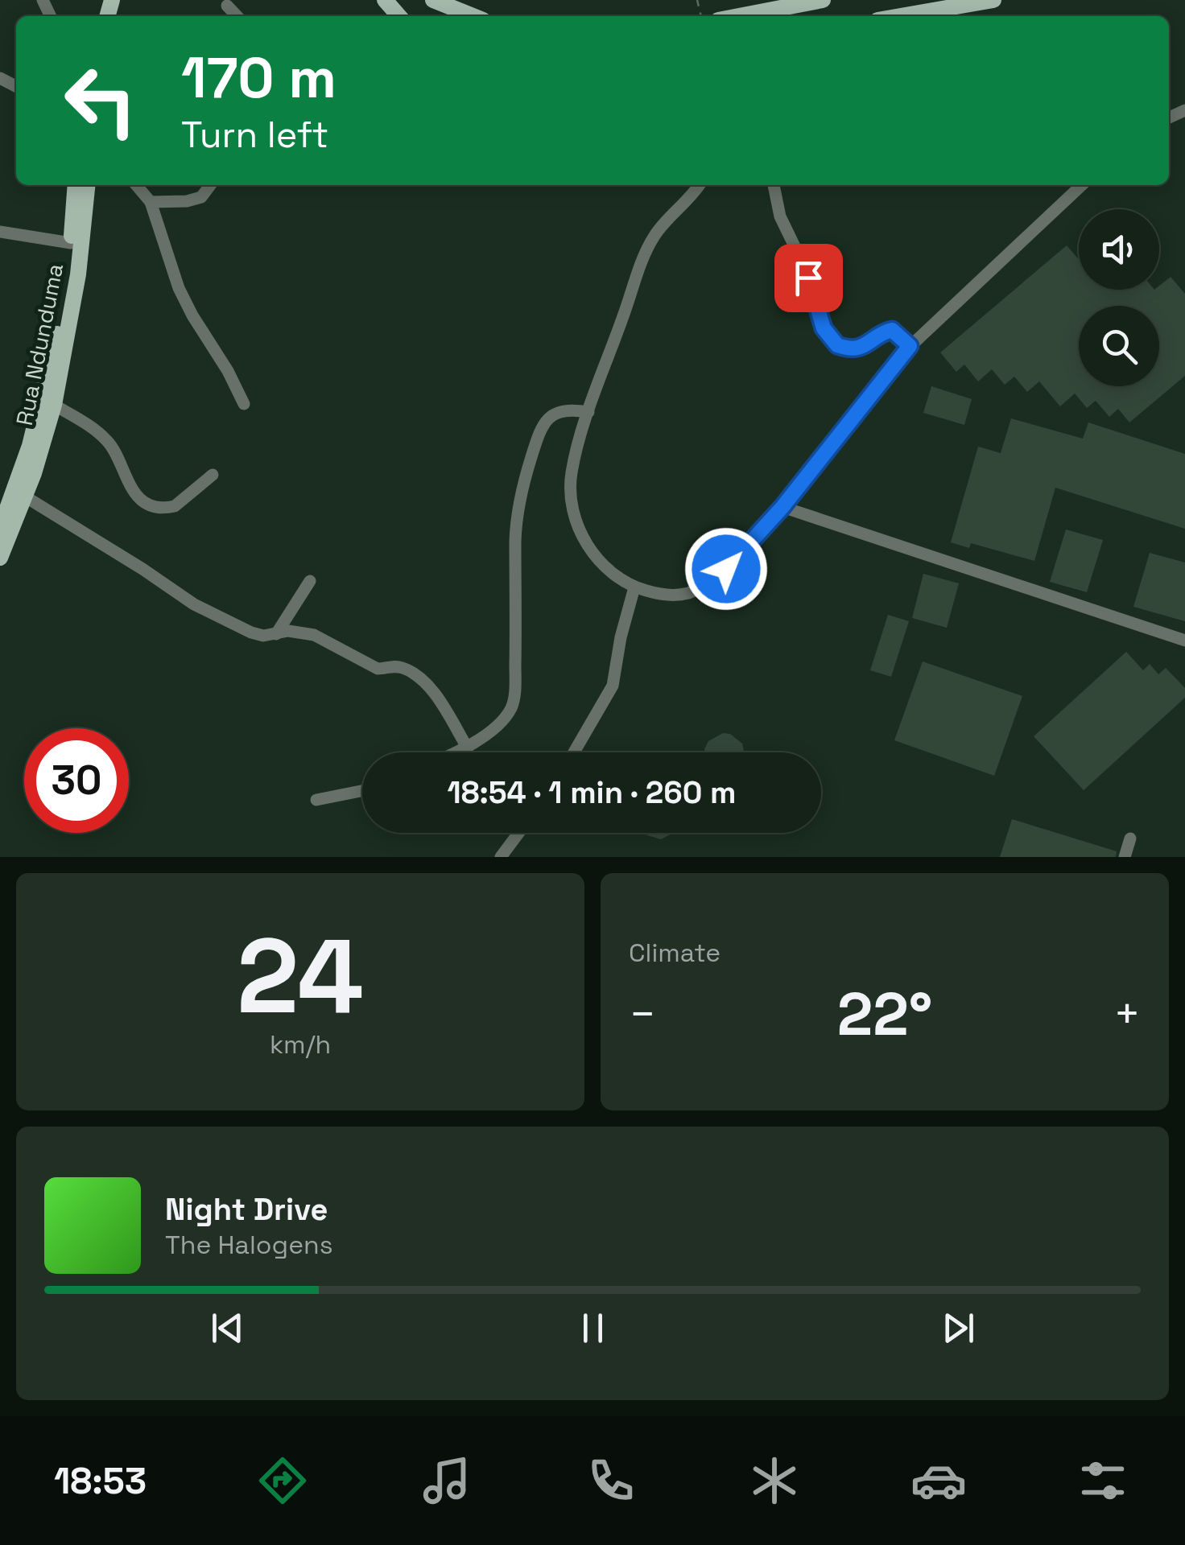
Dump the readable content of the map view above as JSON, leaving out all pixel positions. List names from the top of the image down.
{
  "streets": {
    "main road": ["Rua Ndunduma"]
  },
  "page": {
    "turn": ["170 m", "Turn left"],
    "limit": "30",
    "trip": "18:54 · 1 min · 260 m",
    "tile": [
      ["24", "km/h"],
      "Climate"
    ],
    "heat": ["−", "22°", "+"],
    "song": ["Night Drive", "The Halogens"],
    "tabs": "18:53"
  }
}
